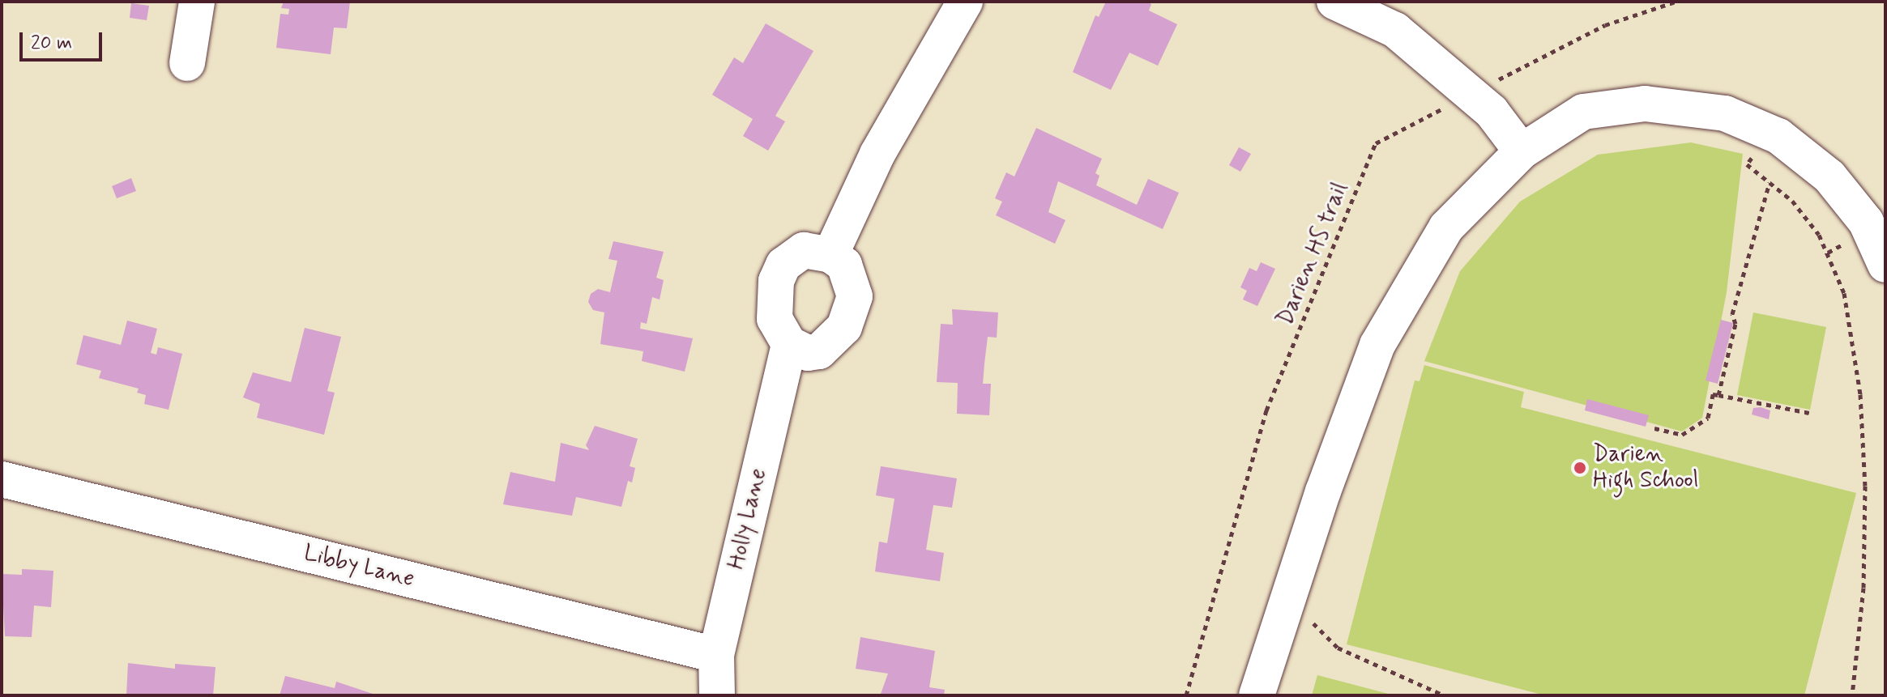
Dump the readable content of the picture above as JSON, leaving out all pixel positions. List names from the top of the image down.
{
  "streets": {
    "street": ["Holly Lane", "Libby Lane"],
    "path": ["Darien HS trail"]
  },
  "crossings": [
    ["Holly Lane", "Libby Lane"]
  ],
  "places": ["Darien High School"],
  "scale_bar": "20 m"
}
